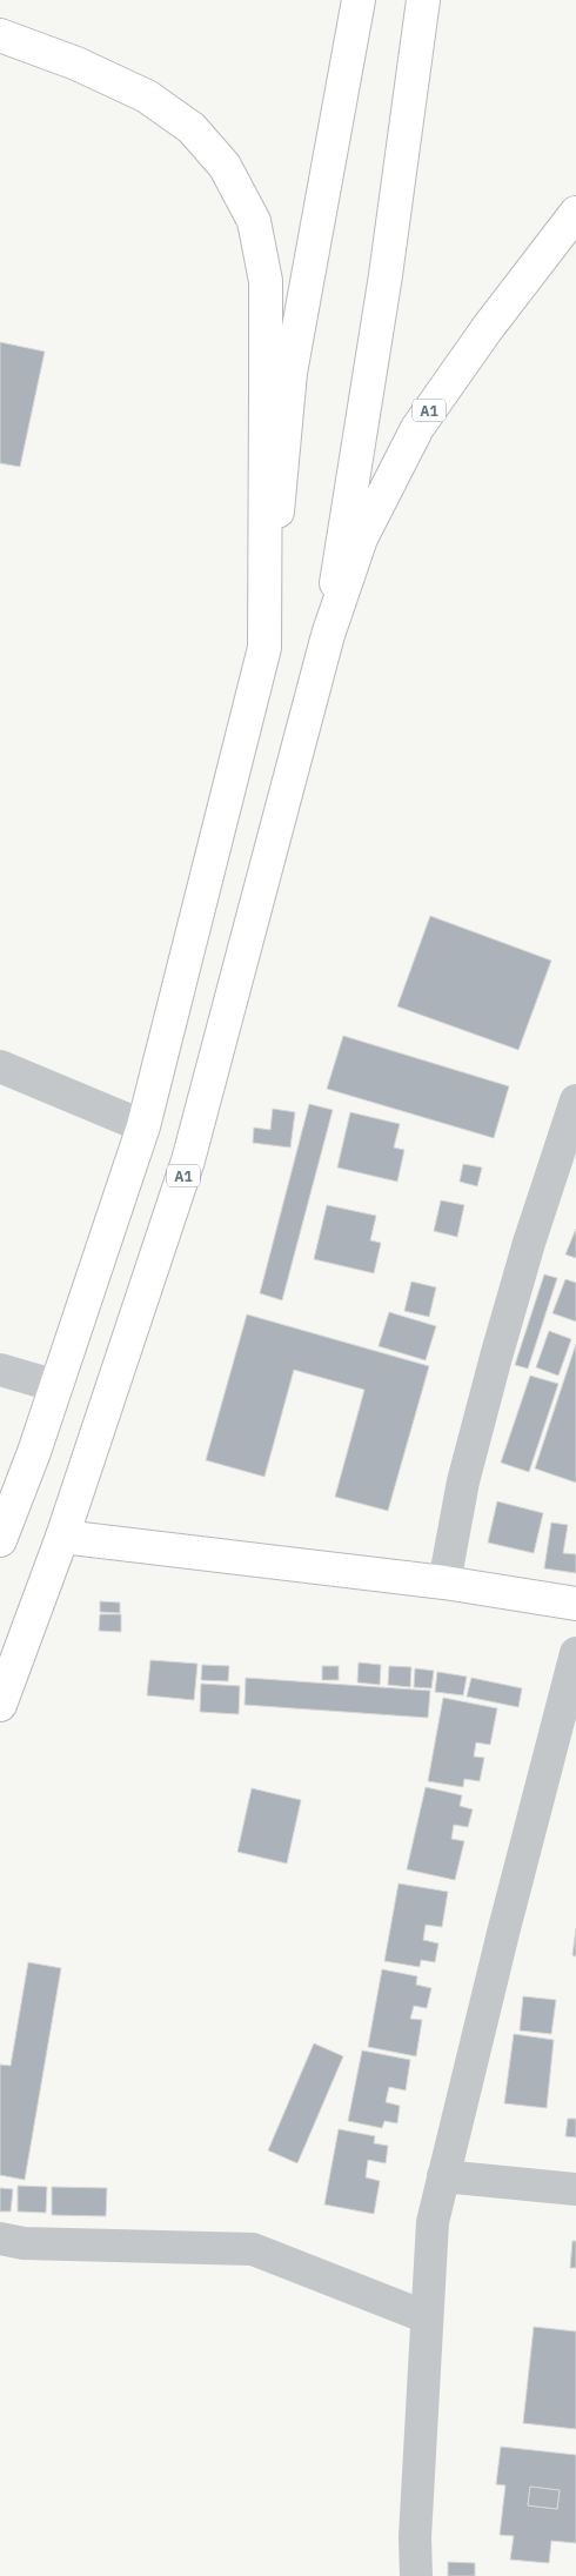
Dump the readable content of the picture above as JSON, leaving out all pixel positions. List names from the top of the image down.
{
  "streets": {
    "main road": ["A1"]
  }
}
